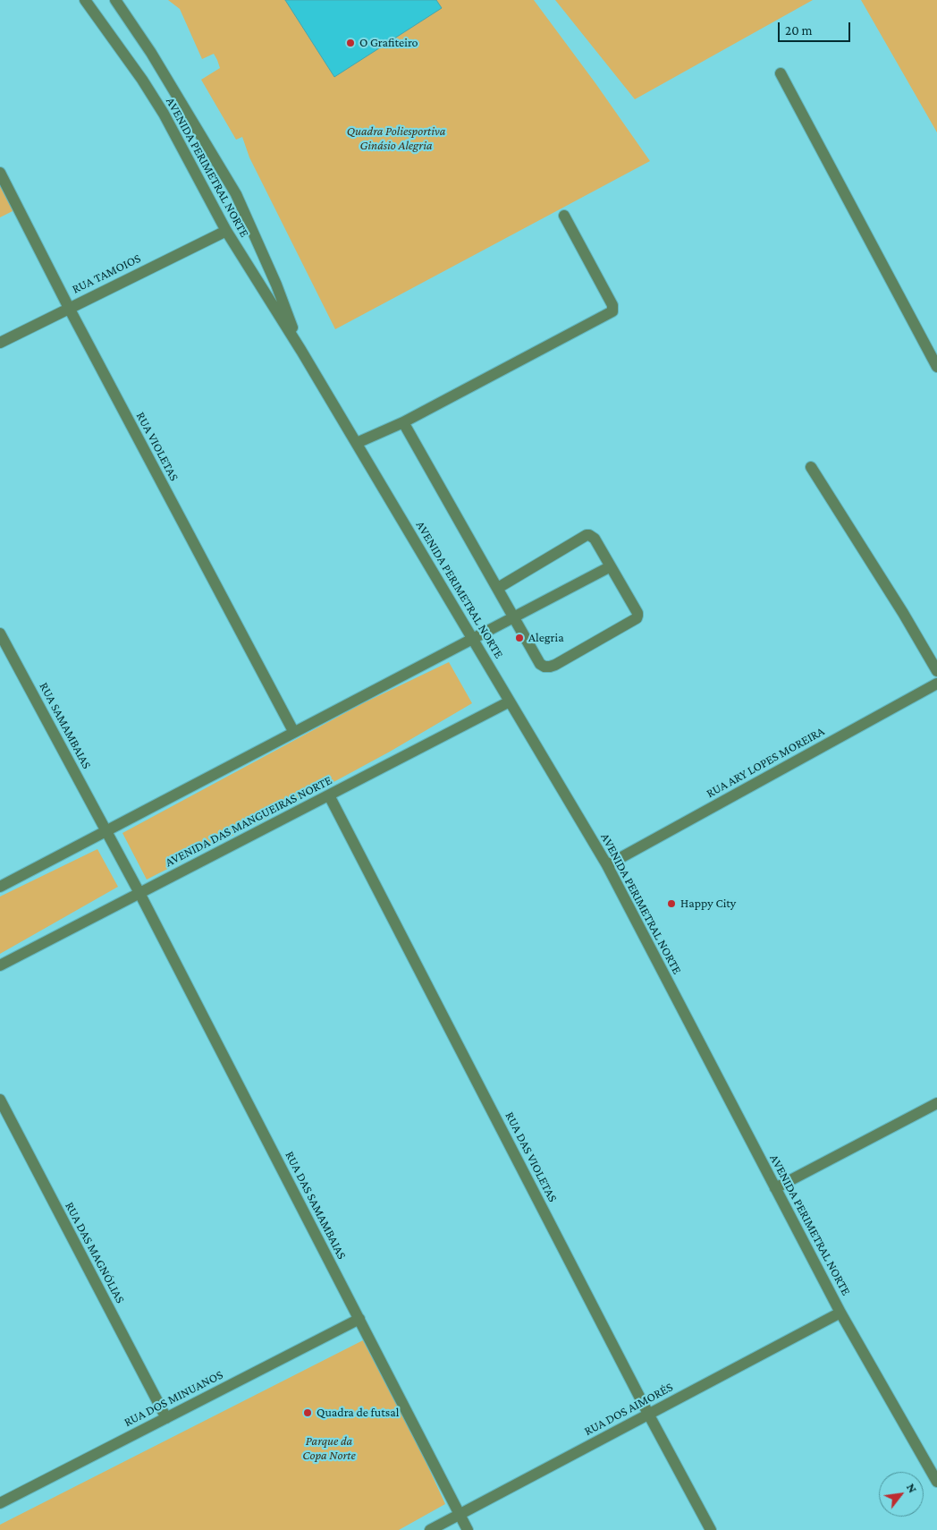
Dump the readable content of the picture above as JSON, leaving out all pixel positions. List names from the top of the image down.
{
  "streets": {
    "street": [
      "AVENIDA PERIMETRAL NORTE",
      "RUA TAMOIOS",
      "RUA VIOLETAS",
      "RUA SAMAMBAIAS",
      "RUA ARY LOPES MOREIRA",
      "AVENIDA DAS MANGUEIRAS NORTE",
      "RUA DAS VIOLETAS",
      "RUA DAS SAMAMBAIAS",
      "RUA DAS MAGNÓLIAS",
      "RUA DOS MINUANOS",
      "RUA DOS AIMORÉS"
    ]
  },
  "crossings": [
    ["AVENIDA PERIMETRAL NORTE", "RUA TAMOIOS"],
    ["AVENIDA PERIMETRAL NORTE", "RUA ARY LOPES MOREIRA"],
    ["AVENIDA PERIMETRAL NORTE", "AVENIDA DAS MANGUEIRAS NORTE"],
    ["AVENIDA PERIMETRAL NORTE", "RUA DOS AIMORÉS"],
    ["RUA TAMOIOS", "RUA VIOLETAS"],
    ["RUA SAMAMBAIAS", "AVENIDA DAS MANGUEIRAS NORTE"],
    ["RUA SAMAMBAIAS", "RUA DAS SAMAMBAIAS"],
    ["AVENIDA DAS MANGUEIRAS NORTE", "RUA DAS VIOLETAS"],
    ["AVENIDA DAS MANGUEIRAS NORTE", "RUA DAS SAMAMBAIAS"],
    ["RUA DAS VIOLETAS", "RUA DOS AIMORÉS"],
    ["RUA DAS SAMAMBAIAS", "RUA DOS MINUANOS"],
    ["RUA DAS SAMAMBAIAS", "RUA DOS AIMORÉS"],
    ["RUA DAS MAGNÓLIAS", "RUA DOS MINUANOS"]
  ],
  "parks": ["Quadra Poliesportiva Ginásio Alegria", "Parque da Copa Norte"],
  "places": [
    "O Grafiteiro",
    "Alegria",
    "Happy City",
    "Quadra de futsal"
  ],
  "scale_bar": "20 m",
  "north": "top right"
}
